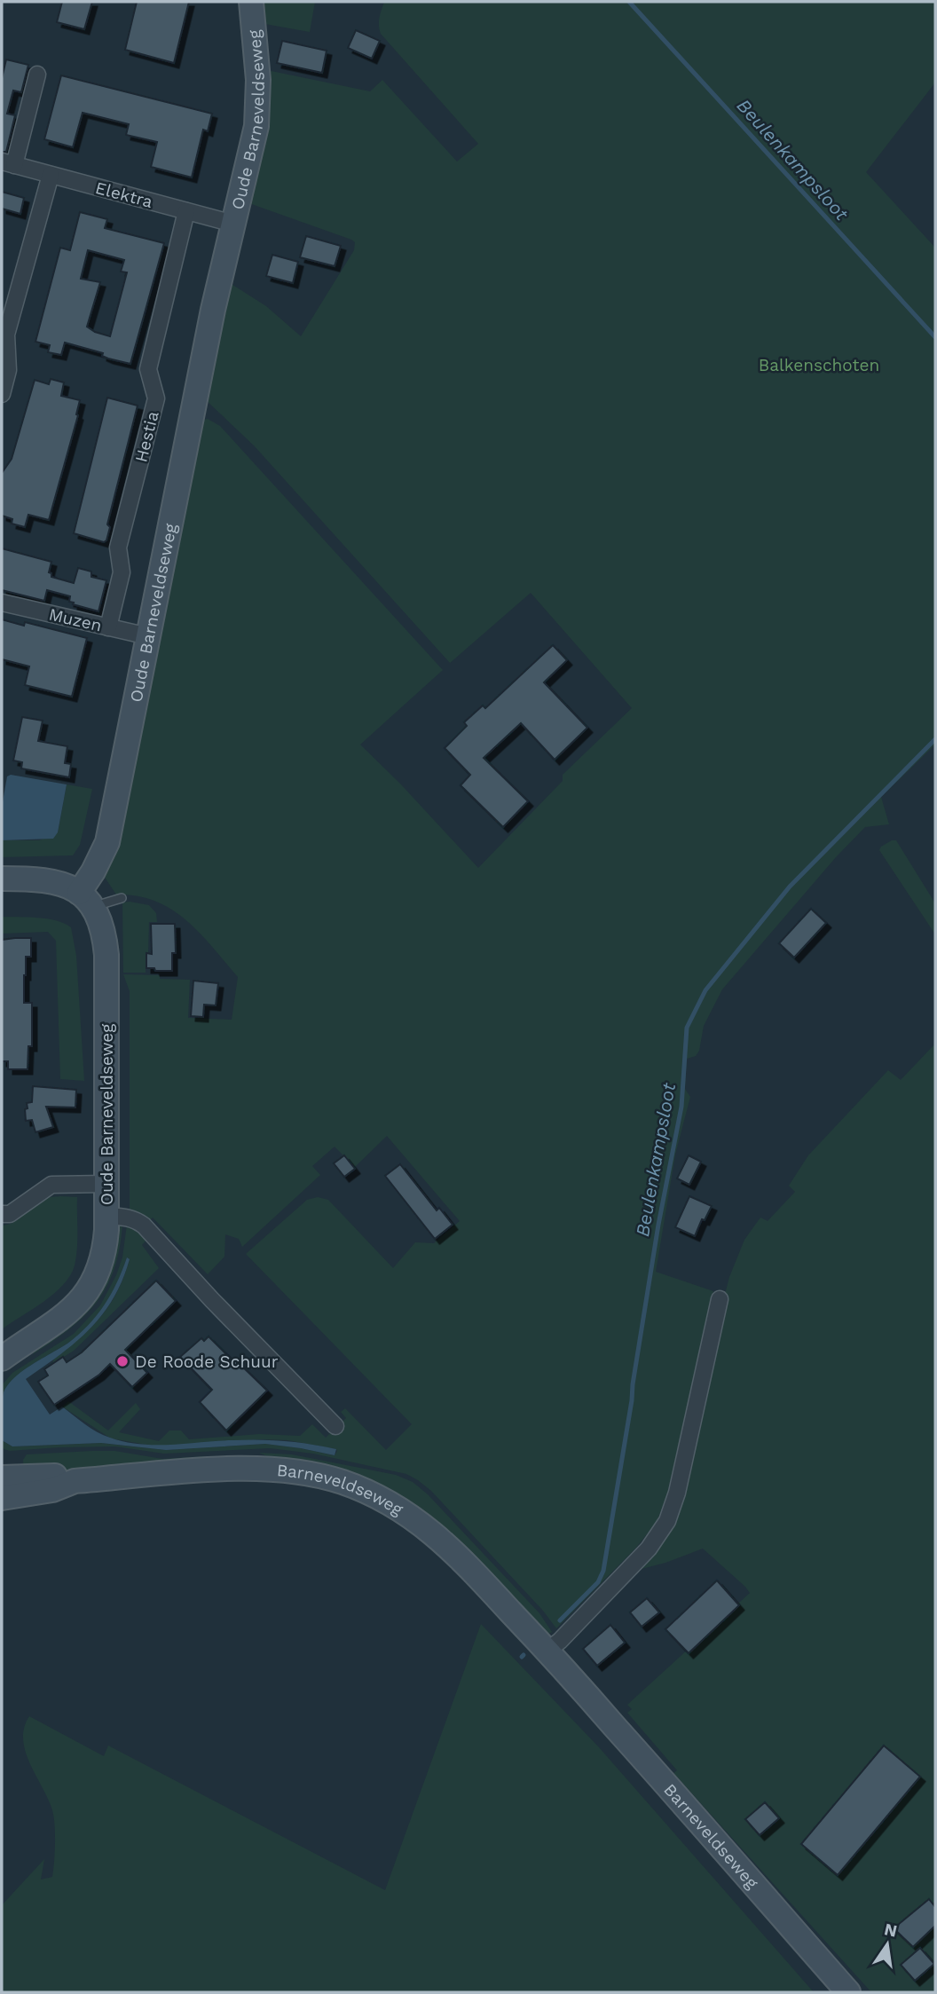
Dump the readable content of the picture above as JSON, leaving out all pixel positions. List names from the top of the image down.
{
  "streets": {
    "street": [
      "Oude Barneveldseweg",
      "Elektra",
      "Hestia",
      "Muzen",
      "Barneveldseweg"
    ]
  },
  "crossings": [
    ["Oude Barneveldseweg", "Elektra"],
    ["Oude Barneveldseweg", "Muzen"],
    ["Elektra", "Hestia"],
    ["Hestia", "Muzen"]
  ],
  "water": ["Beulenkampsloot"],
  "parks": ["Balkenschoten"],
  "places": ["De Roode Schuur"],
  "north": "top"
}
